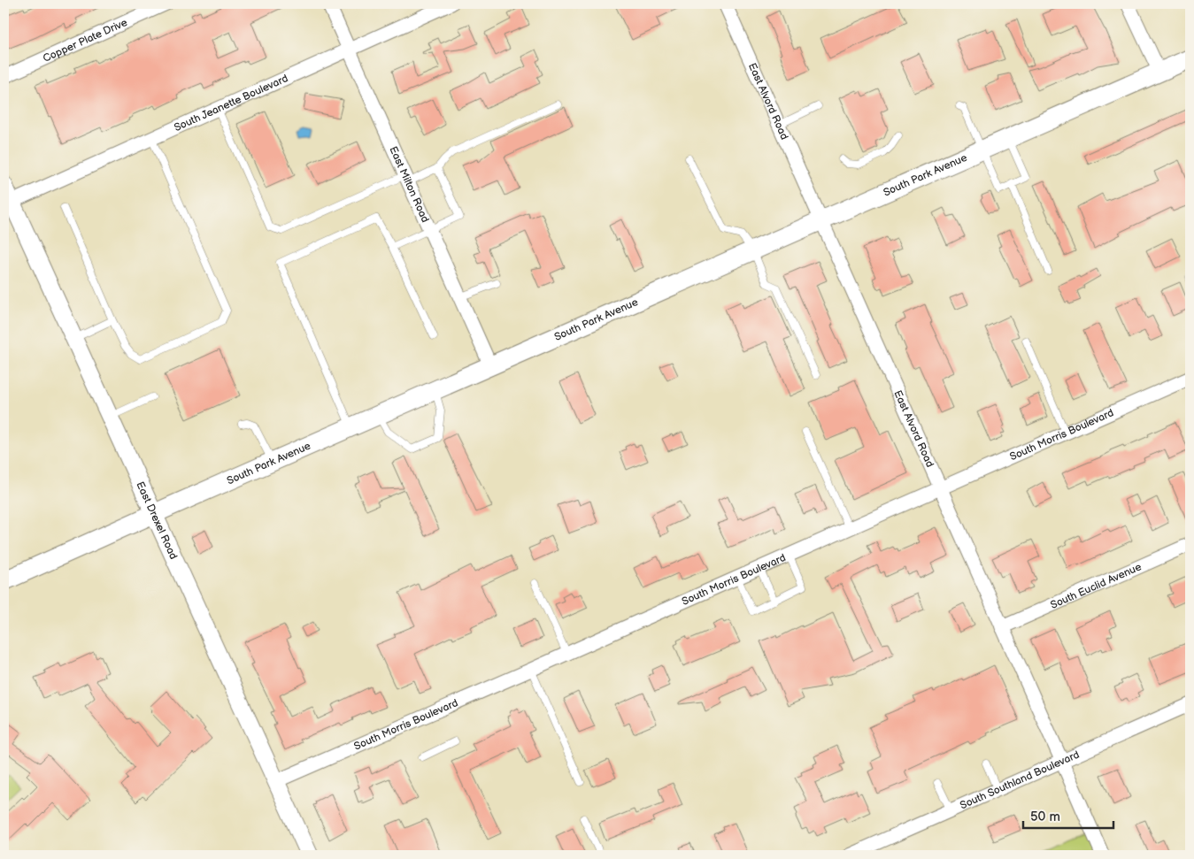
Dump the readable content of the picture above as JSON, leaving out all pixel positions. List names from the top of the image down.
{
  "streets": {
    "main road": ["South Park Avenue"],
    "street": [
      "Copper Plate Drive",
      "East Alvord Road",
      "South Jeanette Boulevard",
      "East Milton Road",
      "South Morris Boulevard",
      "East Drexel Road",
      "South Euclid Avenue",
      "South Southland Boulevard"
    ]
  },
  "crossings": [
    ["East Alvord Road", "South Park Avenue"],
    ["East Alvord Road", "South Morris Boulevard"],
    ["East Alvord Road", "South Euclid Avenue"],
    ["East Alvord Road", "South Southland Boulevard"],
    ["South Jeanette Boulevard", "East Milton Road"],
    ["South Jeanette Boulevard", "East Drexel Road"],
    ["South Park Avenue", "East Milton Road"],
    ["South Park Avenue", "East Drexel Road"],
    ["South Morris Boulevard", "East Drexel Road"]
  ],
  "scale_bar": "50 m"
}
